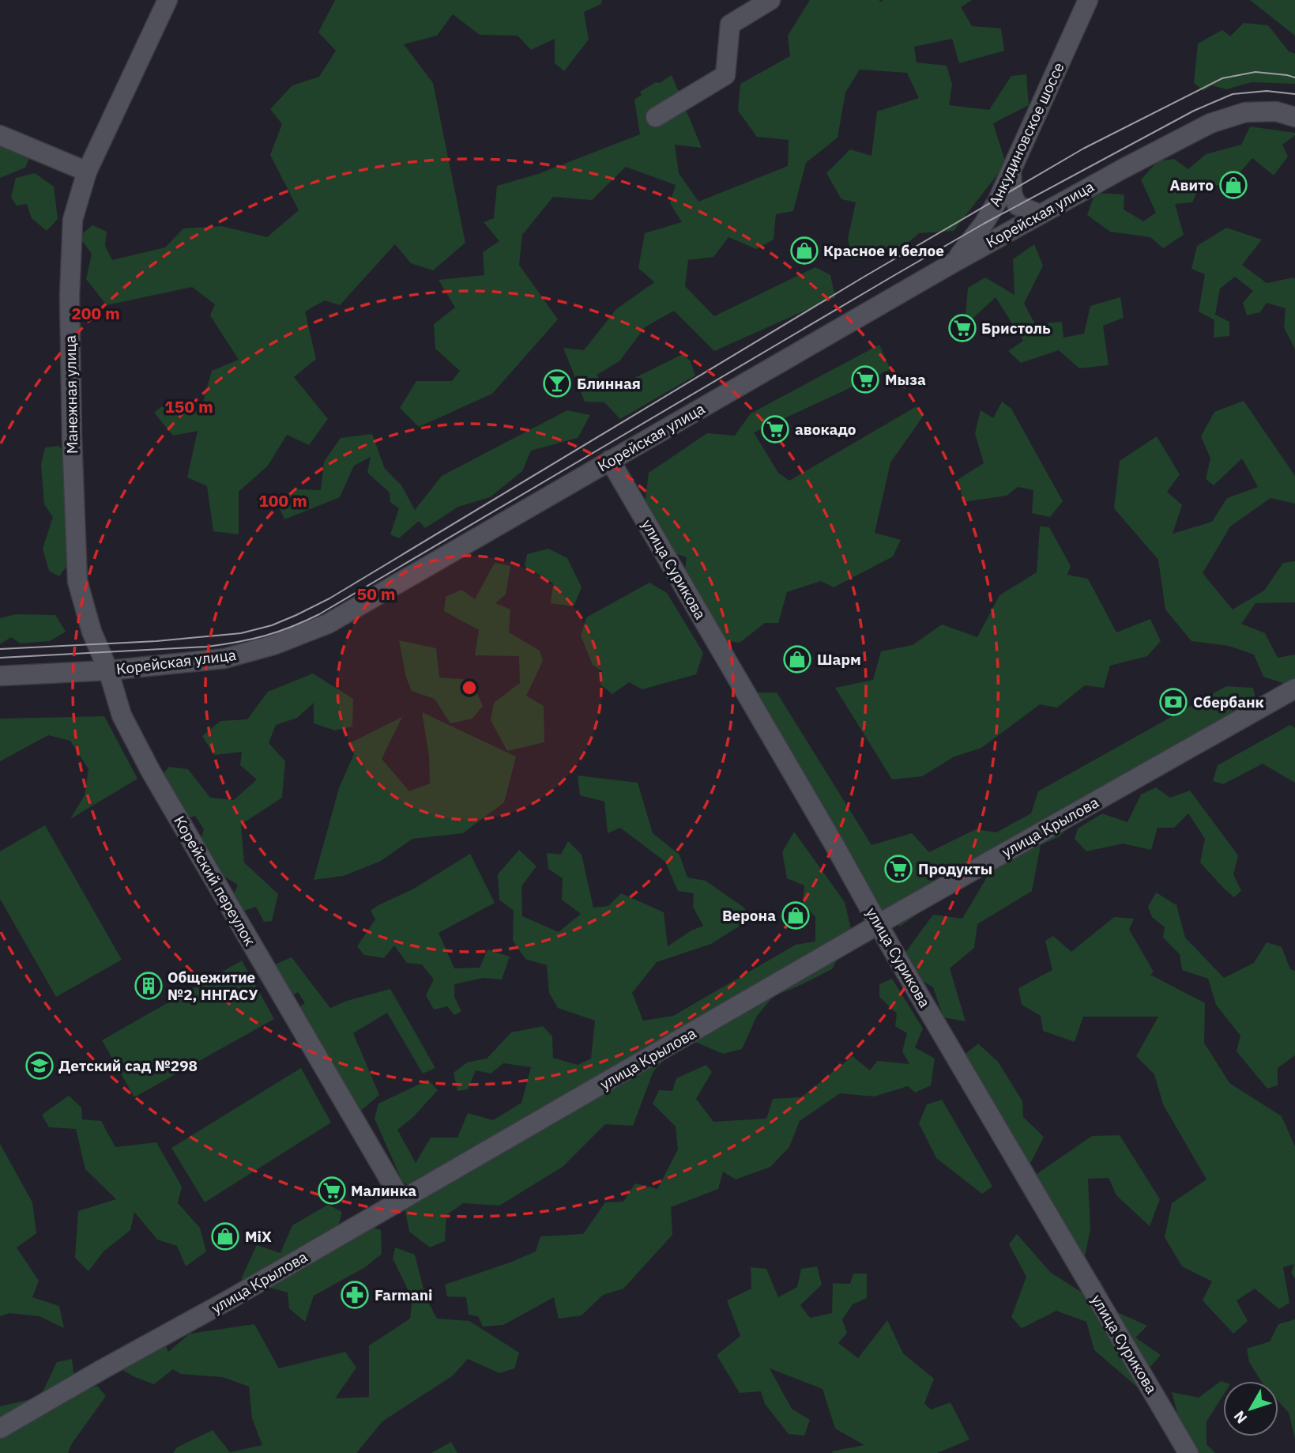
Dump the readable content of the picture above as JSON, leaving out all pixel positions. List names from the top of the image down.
{
  "streets": {
    "street": [
      "Анкудиновское шоссе",
      "Корейская улица",
      "Манежная улица",
      "улица Сурикова",
      "улица Крылова",
      "Корейский переулок"
    ]
  },
  "crossings": [
    ["Анкудиновское шоссе", "Корейская улица"],
    ["Корейская улица", "Манежная улица"],
    ["Корейская улица", "улица Сурикова"],
    ["Корейская улица", "Корейский переулок"],
    ["Манежная улица", "Корейский переулок"],
    ["улица Сурикова", "улица Крылова"],
    ["улица Крылова", "Корейский переулок"]
  ],
  "places": {
    "shop": [
      "Авито",
      "Красное и белое",
      "Шарм",
      "Верона",
      "MiX"
    ],
    "supermarket": [
      "Бристоль",
      "Мыза",
      "авокадо",
      "Продукты",
      "Малинка"
    ],
    "bar": ["Блинная"],
    "bank": ["Сбербанк"],
    "building": ["Общежитие №2, ННГАСУ"],
    "school or university": ["Детский сад №298"],
    "pharmacy": ["Farmani"]
  },
  "north": "bottom left",
  "rings": [
    "200 m",
    "150 m",
    "100 m",
    "50 m"
  ]
}
